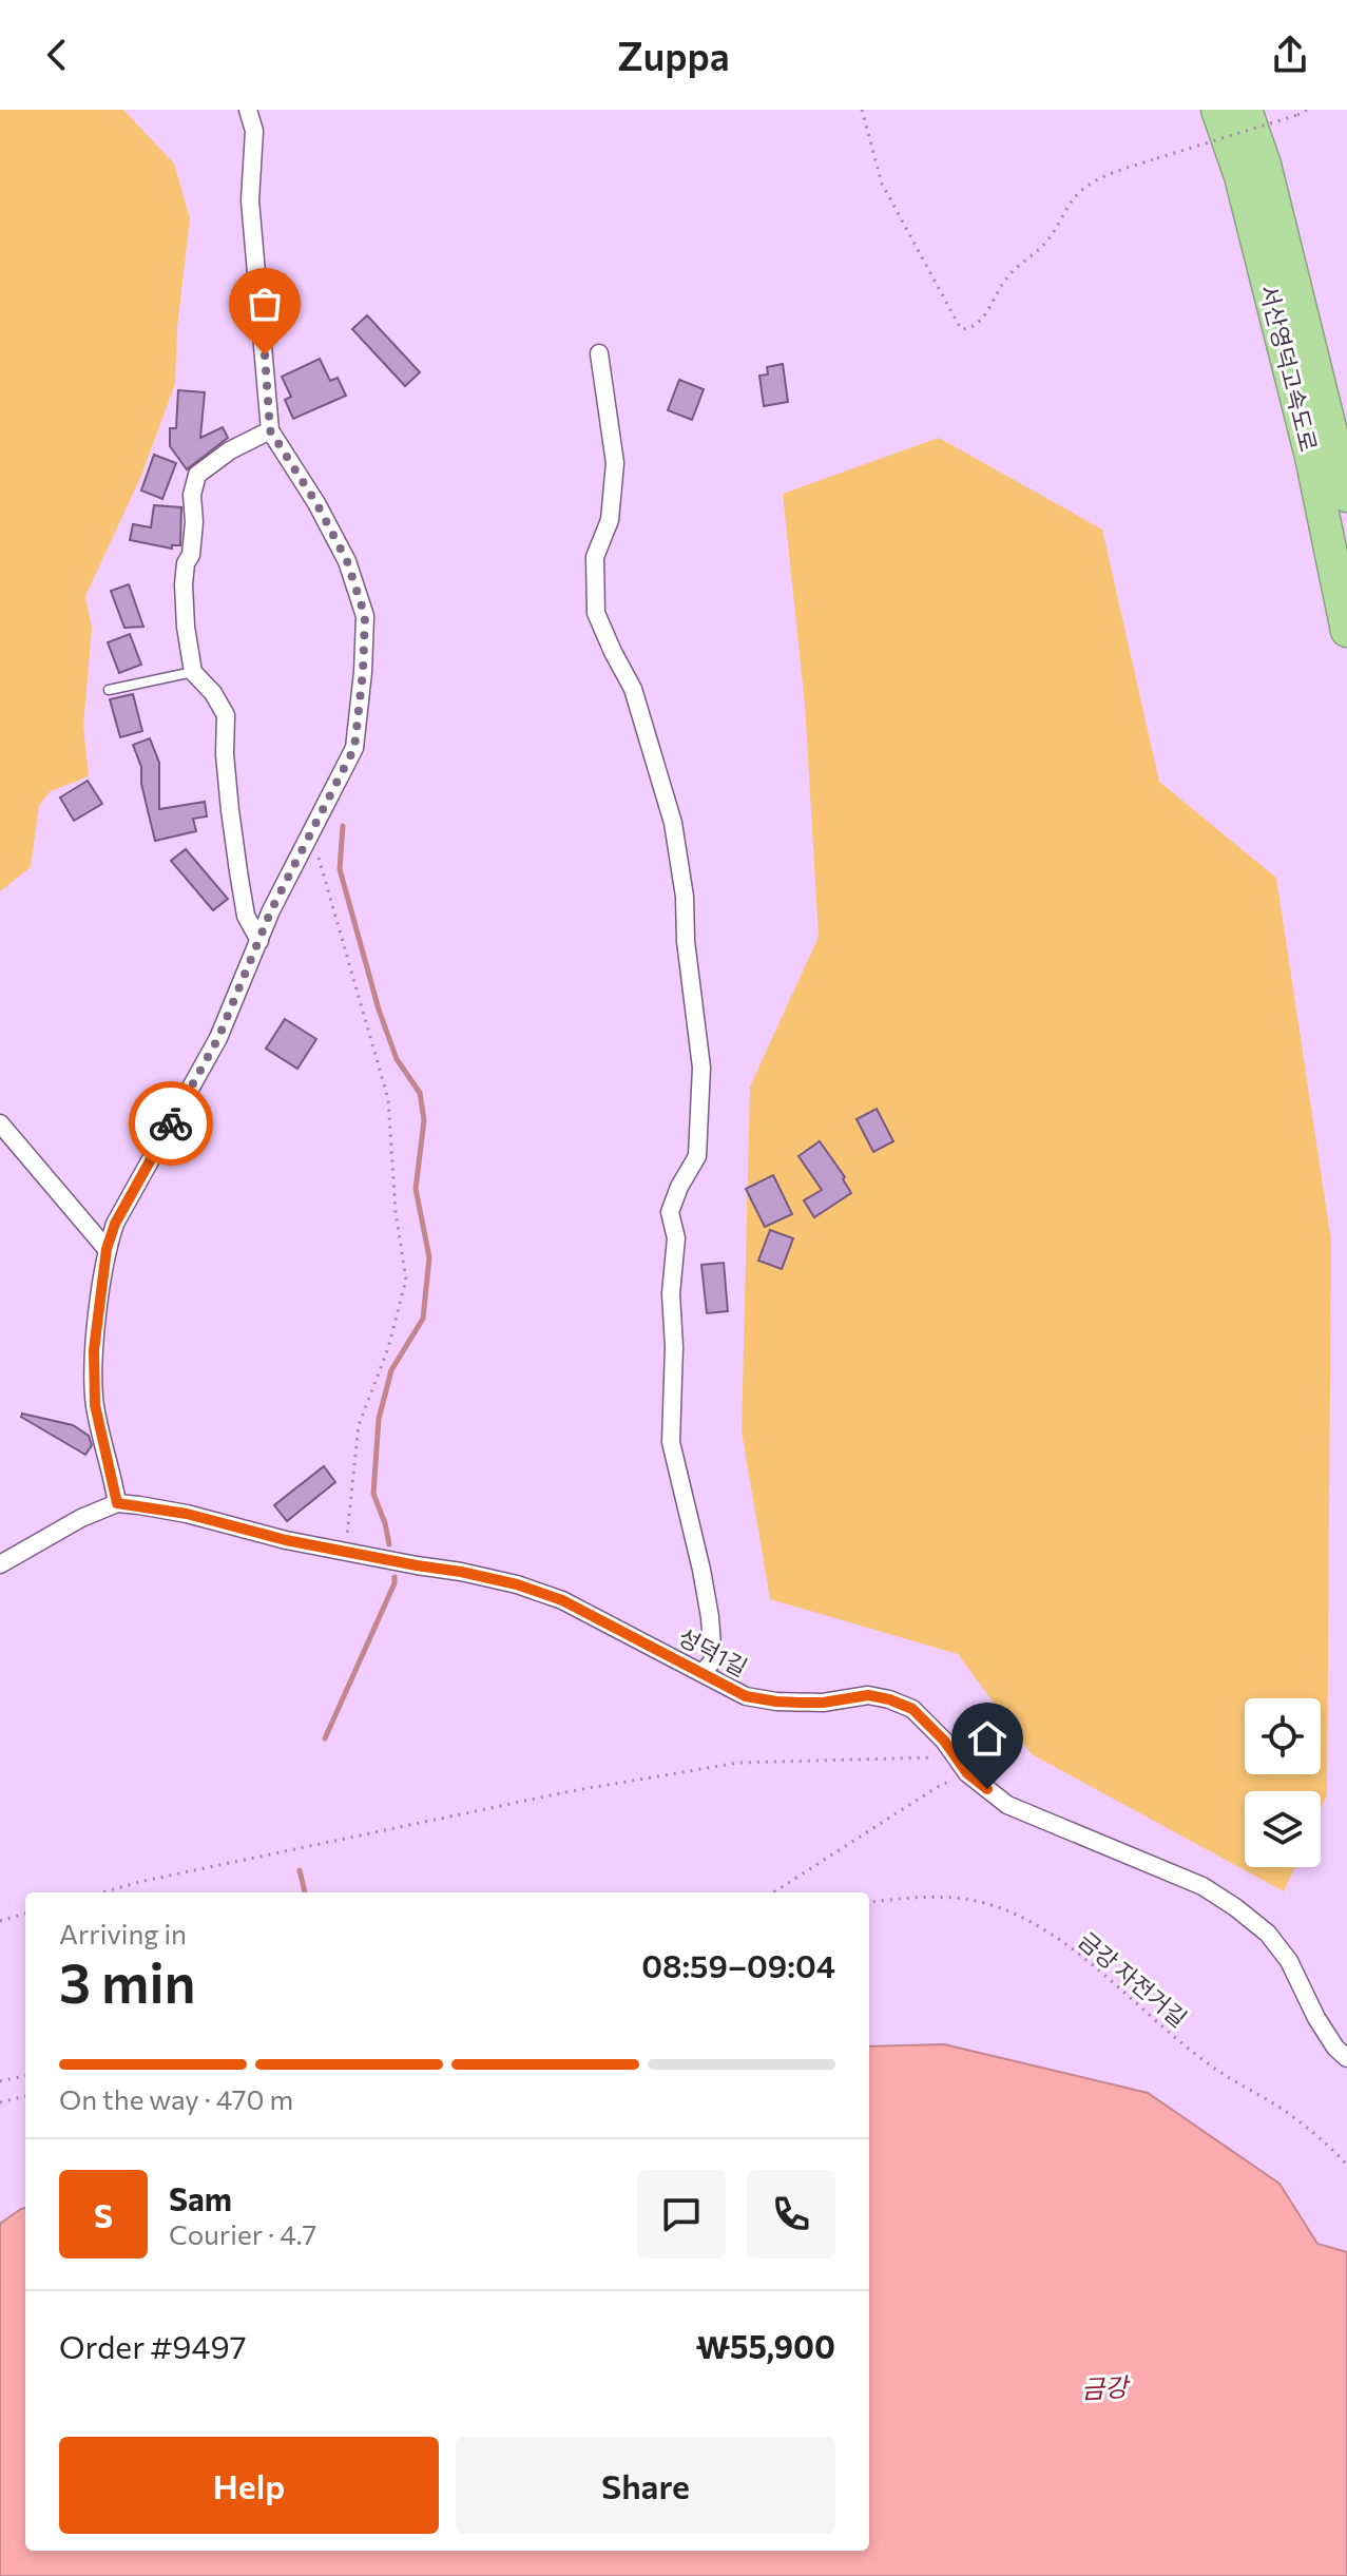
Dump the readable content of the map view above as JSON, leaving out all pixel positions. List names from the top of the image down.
{
  "streets": {
    "highway": ["서산영덕고속도로"],
    "street": ["성덕1길"],
    "path": ["금강 자전거길"]
  },
  "water": ["금강"],
  "page": {
    "header": "Zuppa",
    "heading": ["3 min", "Arriving in", "08:59–09:04"],
    "panel": [
      "Sam",
      "Courier · 4.7",
      "Order #9497",
      "₩55,900"
    ],
    "bar": "On the way · 470 m",
    "round": "S",
    "buttons": ["Help", "Share"]
  }
}
